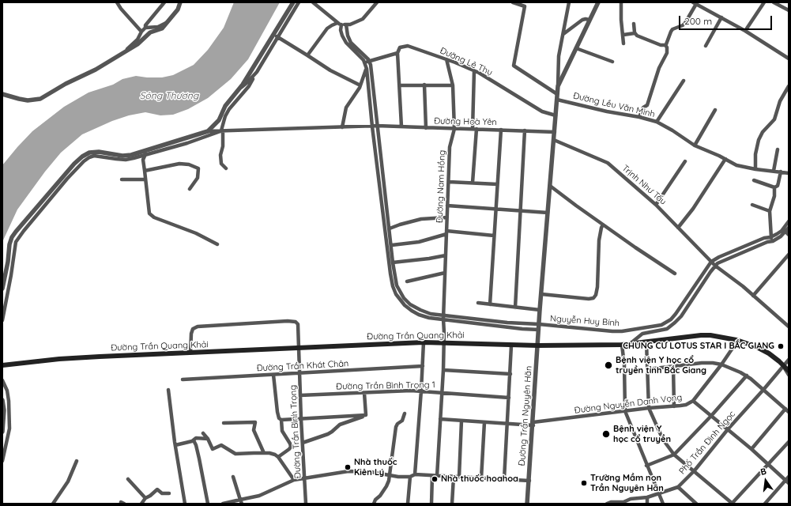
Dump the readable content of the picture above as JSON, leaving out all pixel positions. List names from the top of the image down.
{
  "streets": {
    "main road": ["Đường Trần Quang Khải"],
    "street": [
      "Đường Lê Thụ",
      "Đường Lều Văn Minh",
      "Đường Hoà Yên",
      "Trịnh Như Tấu",
      "Đường Nam Hồng",
      "Nguyễn Huy Bính",
      "Đường Trần Khát Chân",
      "Đường Trần Bình Trọng 1",
      "Đường Nguyễn Danh Vọng",
      "Đường Trần Nguyên Hãn",
      "Đường Trần Bình Trọng",
      "Phố Trần Đình Ngọc"
    ]
  },
  "crossings": [
    ["Đường Lê Thụ", "Đường Nam Hồng"],
    ["Đường Lê Thụ", "Đường Trần Nguyên Hãn"],
    ["Đường Lều Văn Minh", "Đường Trần Nguyên Hãn"],
    ["Đường Hoà Yên", "Đường Nam Hồng"],
    ["Đường Hoà Yên", "Đường Trần Nguyên Hãn"],
    ["Trịnh Như Tấu", "Nguyễn Huy Bính"],
    ["Trịnh Như Tấu", "Đường Trần Nguyên Hãn"],
    ["Đường Nam Hồng", "Nguyễn Huy Bính"],
    ["Đường Nam Hồng", "Đường Trần Quang Khải"],
    ["Đường Nam Hồng", "Đường Trần Bình Trọng 1"],
    ["Đường Nam Hồng", "Đường Nguyễn Danh Vọng"],
    ["Nguyễn Huy Bính", "Đường Trần Nguyên Hãn"],
    ["Đường Trần Quang Khải", "Đường Trần Nguyên Hãn"],
    ["Đường Trần Quang Khải", "Đường Trần Bình Trọng"],
    ["Đường Trần Quang Khải", "Phố Trần Đình Ngọc"],
    ["Đường Trần Khát Chân", "Đường Trần Bình Trọng"],
    ["Đường Trần Bình Trọng 1", "Đường Trần Bình Trọng"],
    ["Đường Nguyễn Danh Vọng", "Đường Trần Nguyên Hãn"],
    ["Đường Nguyễn Danh Vọng", "Phố Trần Đình Ngọc"]
  ],
  "water": ["Sông Thương"],
  "places": [
    "CHUNG CƯ LOTUS STAR I BẮC GIANG",
    "Bệnh viện Y học cổ truyền tỉnh Bắc Giang",
    "Bệnh viện Y học cổ truyền",
    "Nhà thuốc Kiên Lý",
    "Nhà thuốc hoahoa",
    "Trường Mầm non Trần Nguyên Hãn"
  ],
  "scale_bar": "200 m",
  "north": "top"
}
